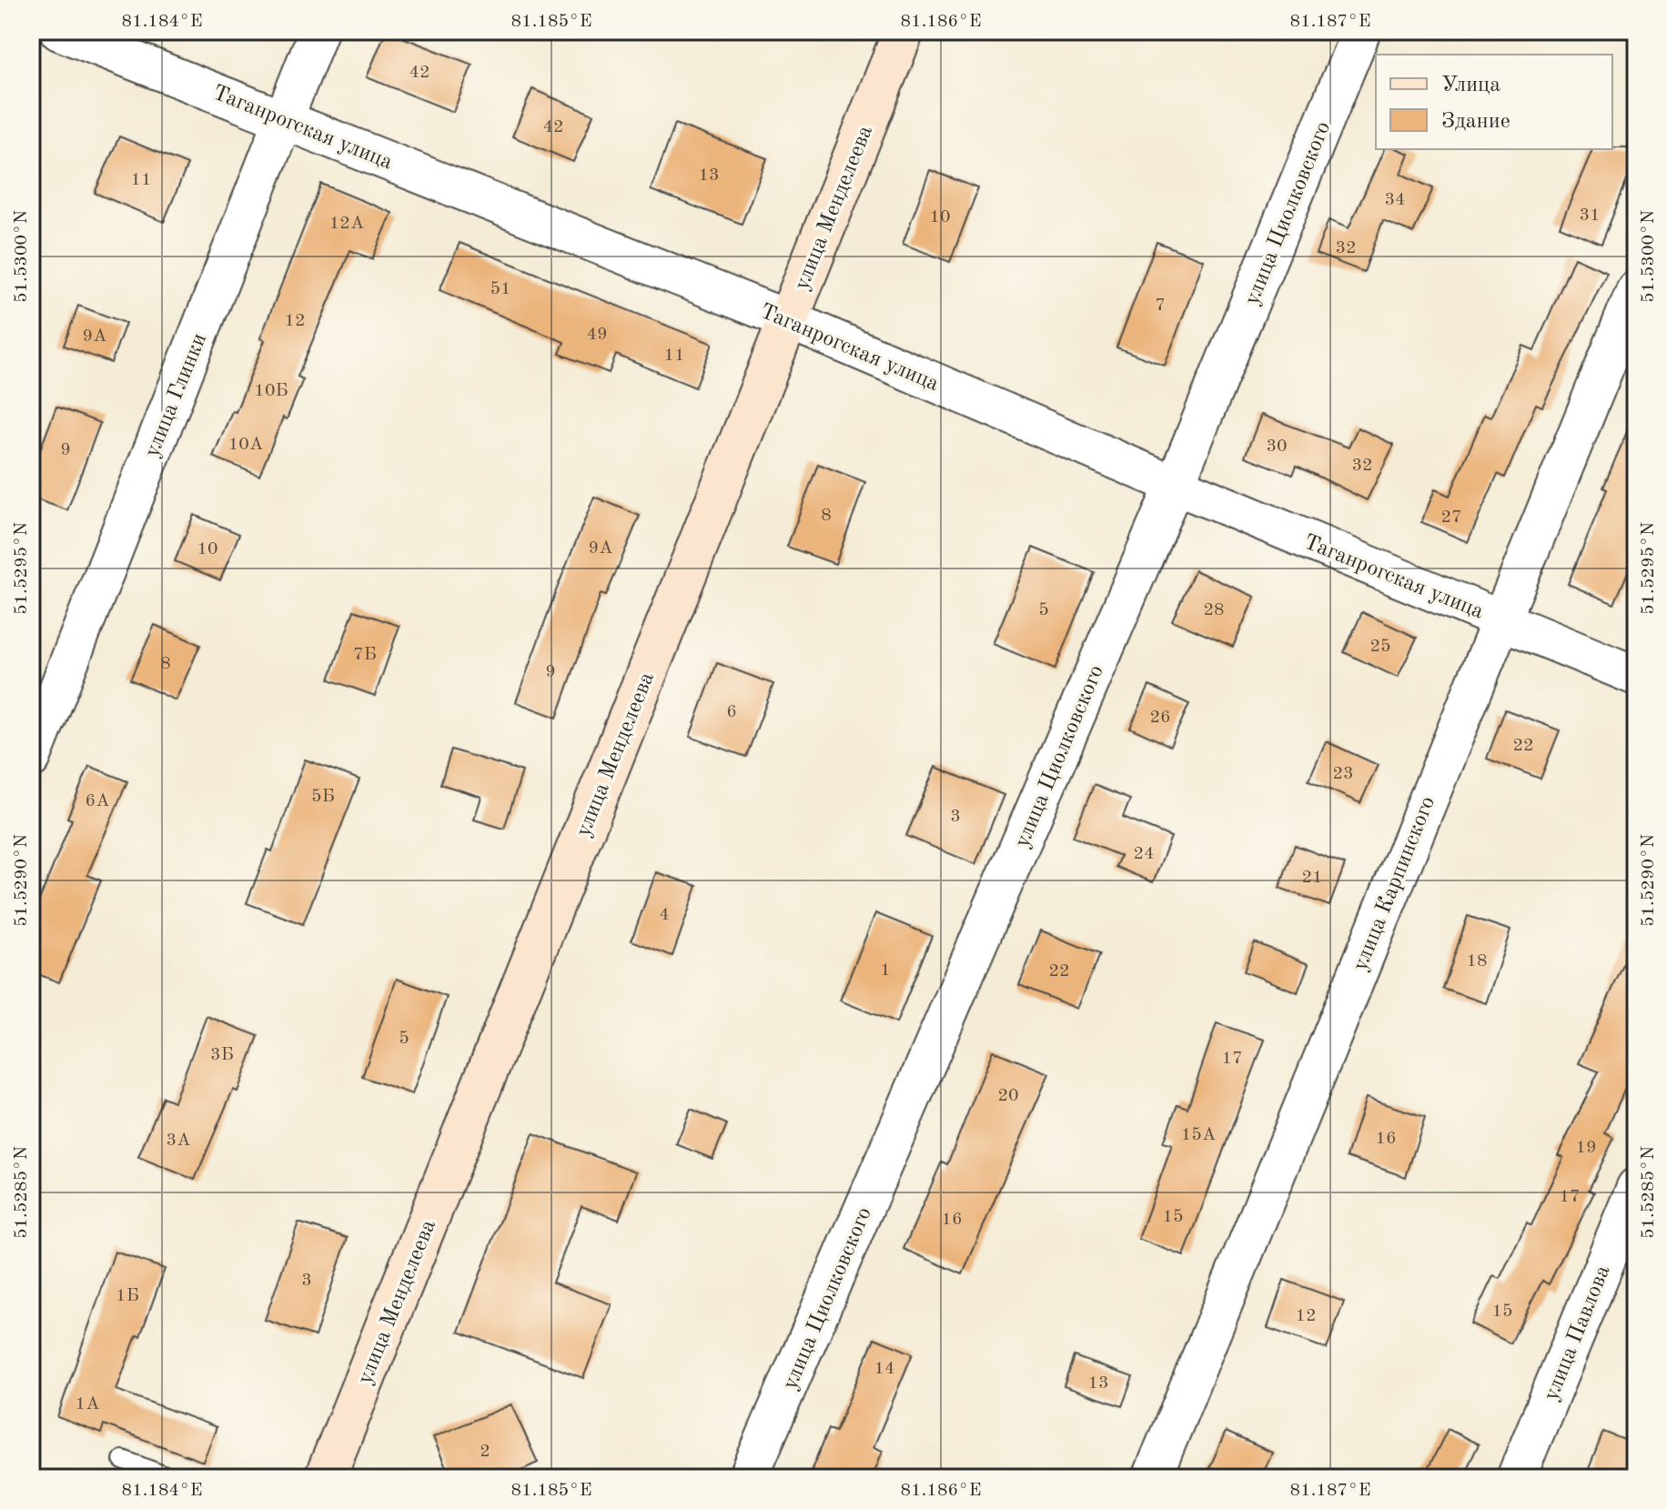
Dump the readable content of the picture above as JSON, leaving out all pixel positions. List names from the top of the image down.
{
  "streets": {
    "street": [
      "Таганрогская улица",
      "улица Менделеева",
      "улица Циолковского",
      "улица Глинки",
      "улица Карпинского",
      "улица Павлова"
    ]
  },
  "crossings": [
    ["Таганрогская улица", "улица Менделеева"],
    ["Таганрогская улица", "улица Циолковского"],
    ["Таганрогская улица", "улица Глинки"],
    ["Таганрогская улица", "улица Карпинского"]
  ],
  "house_numbers": [
    "42",
    "42",
    "13",
    "11",
    "34",
    "31",
    "10",
    "12А",
    "32",
    "51",
    "7",
    "12",
    "49",
    "9А",
    "11",
    "10Б",
    "10А",
    "30",
    "9",
    "32",
    "8",
    "27",
    "9А",
    "10",
    "5",
    "28",
    "25",
    "7Б",
    "8",
    "9",
    "6",
    "26",
    "22",
    "23",
    "5Б",
    "6А",
    "3",
    "24",
    "21",
    "4",
    "18",
    "1",
    "22",
    "5",
    "3Б",
    "17",
    "20",
    "15А",
    "16",
    "3А",
    "19",
    "17",
    "15",
    "16",
    "3",
    "1Б",
    "15",
    "12",
    "14",
    "13",
    "1А",
    "2"
  ],
  "legend": ["Улица", "Здание"],
  "coordinates": [
    "81.184°E",
    "81.185°E",
    "81.186°E",
    "81.187°E",
    "51.5300°N",
    "51.5295°N",
    "51.5290°N",
    "51.5285°N"
  ]
}
